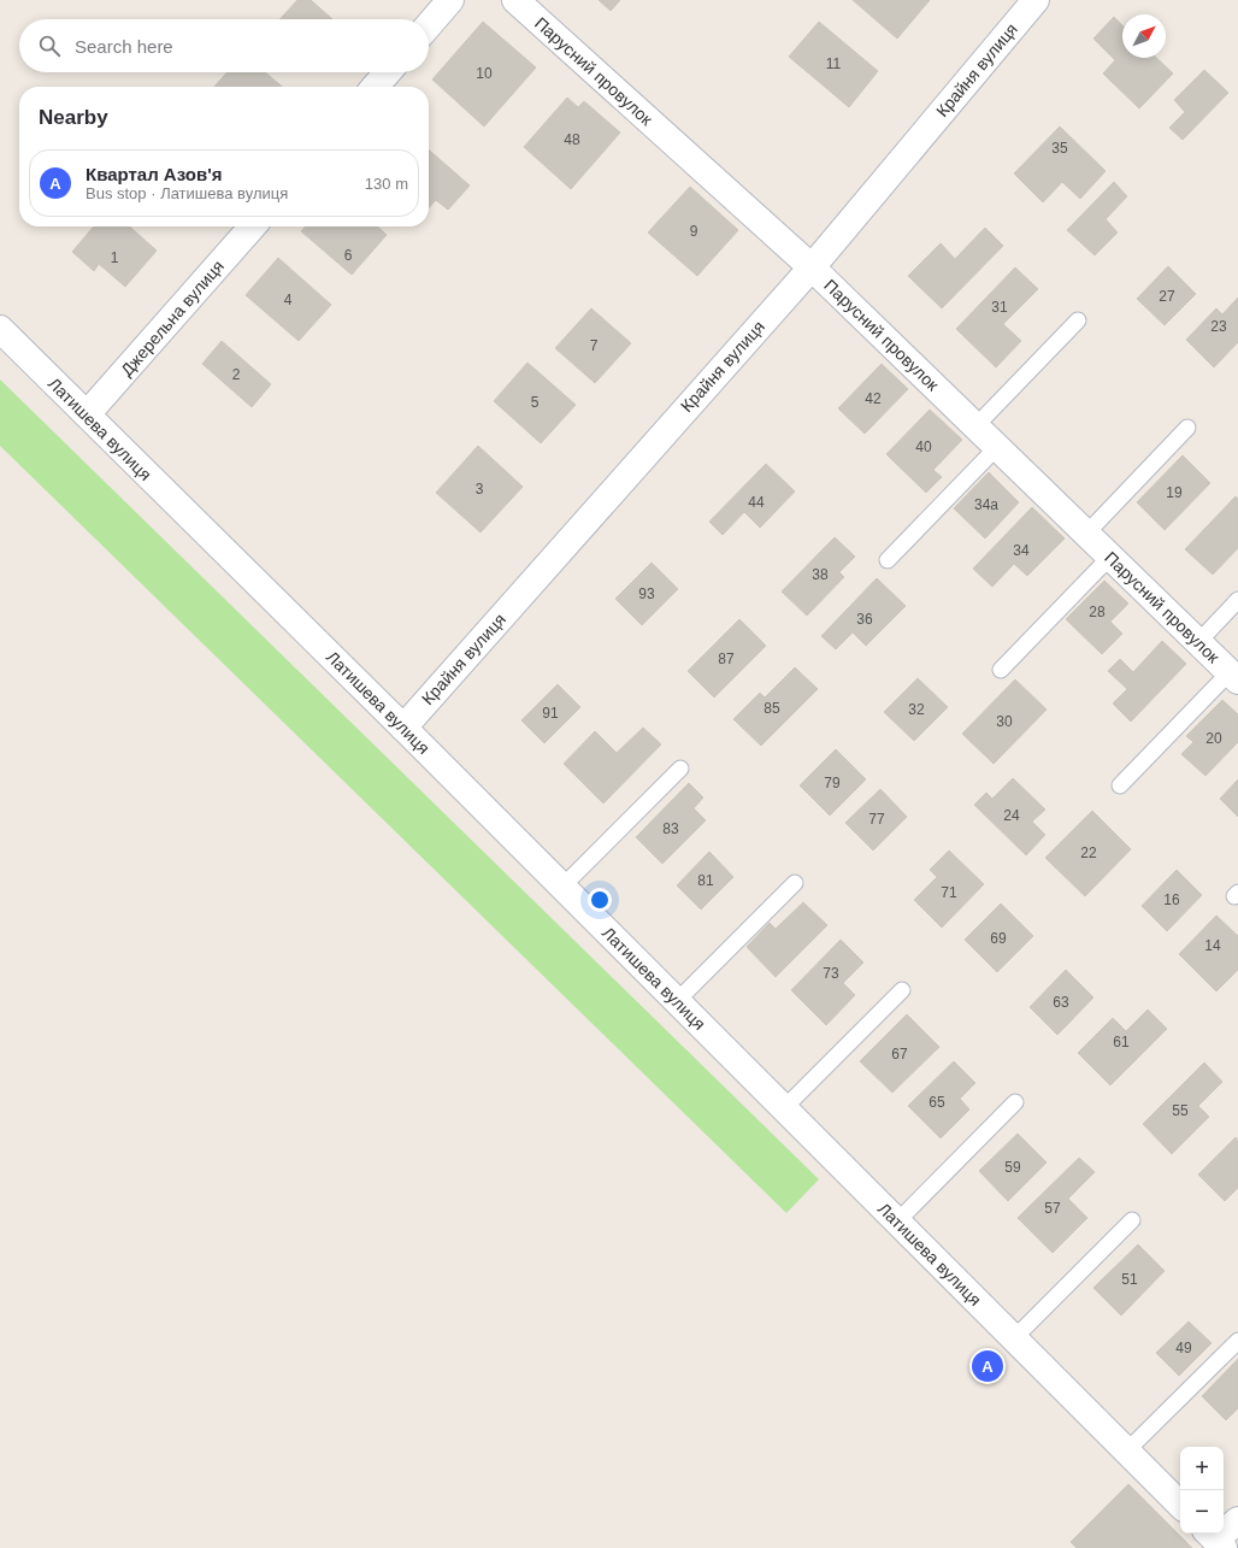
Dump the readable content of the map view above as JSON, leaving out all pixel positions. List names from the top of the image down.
{
  "streets": {
    "street": [
      "Крайня вулиця",
      "Парусний провулок",
      "Джерельна вулиця",
      "Латишева вулиця"
    ]
  },
  "crossings": [
    ["Крайня вулиця", "Парусний провулок"],
    ["Крайня вулиця", "Латишева вулиця"],
    ["Джерельна вулиця", "Латишева вулиця"]
  ],
  "house_numbers": [
    "11",
    "10",
    "48",
    "35",
    "9",
    "6",
    "1",
    "27",
    "4",
    "31",
    "23",
    "7",
    "2",
    "42",
    "5",
    "40",
    "3",
    "19",
    "44",
    "34а",
    "34",
    "38",
    "93",
    "28",
    "36",
    "87",
    "85",
    "32",
    "91",
    "30",
    "20",
    "79",
    "24",
    "77",
    "83",
    "22",
    "81",
    "71",
    "16",
    "69",
    "14",
    "73",
    "63",
    "61",
    "67",
    "65",
    "55",
    "59",
    "57",
    "51",
    "49"
  ],
  "north": "top right",
  "page": {
    "search": "Search here",
    "heading": "Nearby",
    "list": [
      {
        "mark": "A",
        "name": "Квартал Азов'я",
        "note": "Bus stop · Латишева вулиця",
        "value": "130 m"
      }
    ],
    "pins": "A",
    "map_buttons": ["+", "−"]
  }
}
